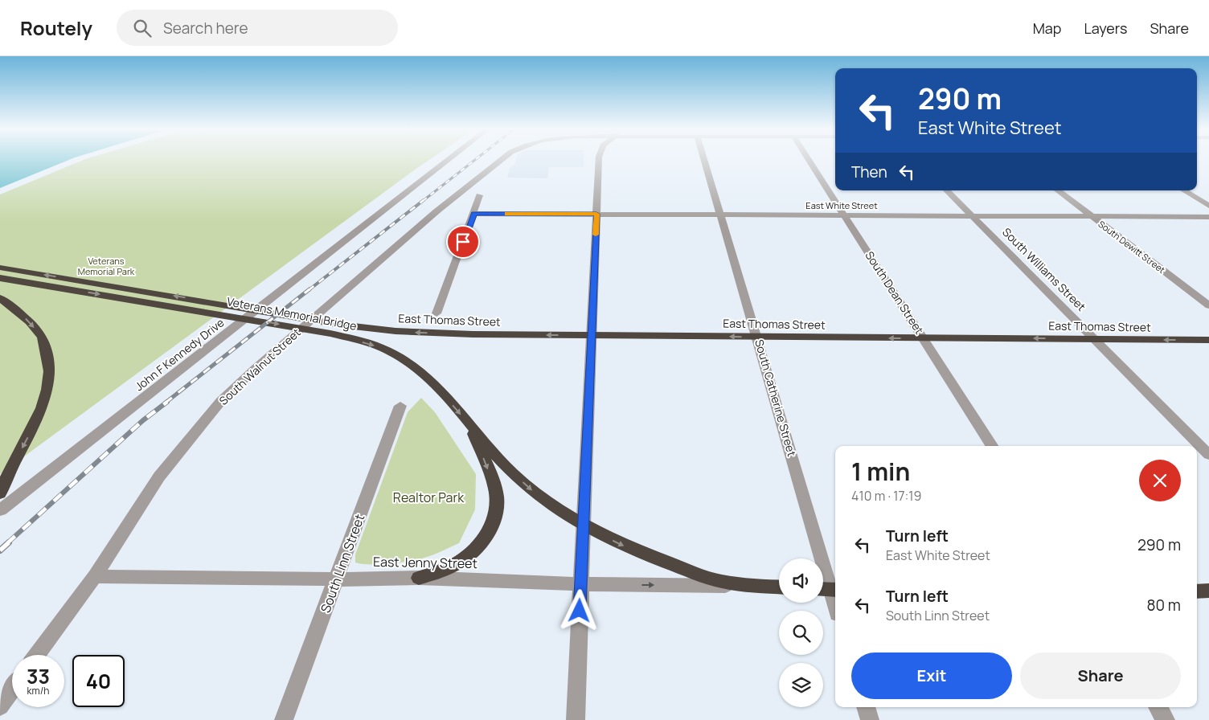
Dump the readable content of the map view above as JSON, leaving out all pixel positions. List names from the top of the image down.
{
  "streets": {
    "highway": ["Veterans Memorial Bridge", "East Thomas Street", "East Jenny Street"],
    "street": [
      "East White Street",
      "South Dewitt Street",
      "South Williams Street",
      "South Dean Street",
      "John F Kennedy Drive",
      "South Walnut Street",
      "South Catherine Street",
      "South Linn Street"
    ]
  },
  "crossings": [
    ["East White Street", "South Dewitt Street"],
    ["East White Street", "South Williams Street"],
    ["East White Street", "South Dean Street"],
    ["East White Street", "South Catherine Street"],
    ["South Williams Street", "East Thomas Street"],
    ["South Dean Street", "East Thomas Street"],
    ["Veterans Memorial Bridge", "East Thomas Street"],
    ["Veterans Memorial Bridge", "East Jenny Street"],
    ["East Thomas Street", "South Catherine Street"],
    ["South Walnut Street", "East Jenny Street"],
    ["East Jenny Street", "South Linn Street"]
  ],
  "one_way": ["East Thomas Street", "East Jenny Street"],
  "parks": ["Veterans Memorial Park", "Realtor Park"],
  "page": {
    "header": "Routely",
    "search": "Search here",
    "nav": ["Map", "Layers", "Share"],
    "turn": ["290 m", "East White Street"],
    "then": "Then",
    "heading": ["1 min", "410 m · 17:19"],
    "list": [
      {
        "name": "Turn left",
        "note": "East White Street",
        "value": "290 m"
      },
      {
        "name": "Turn left",
        "note": "South Linn Street",
        "value": "80 m"
      }
    ],
    "buttons": ["Exit", "Share"],
    "speed": "33 km/h",
    "limit": "40"
  }
}
